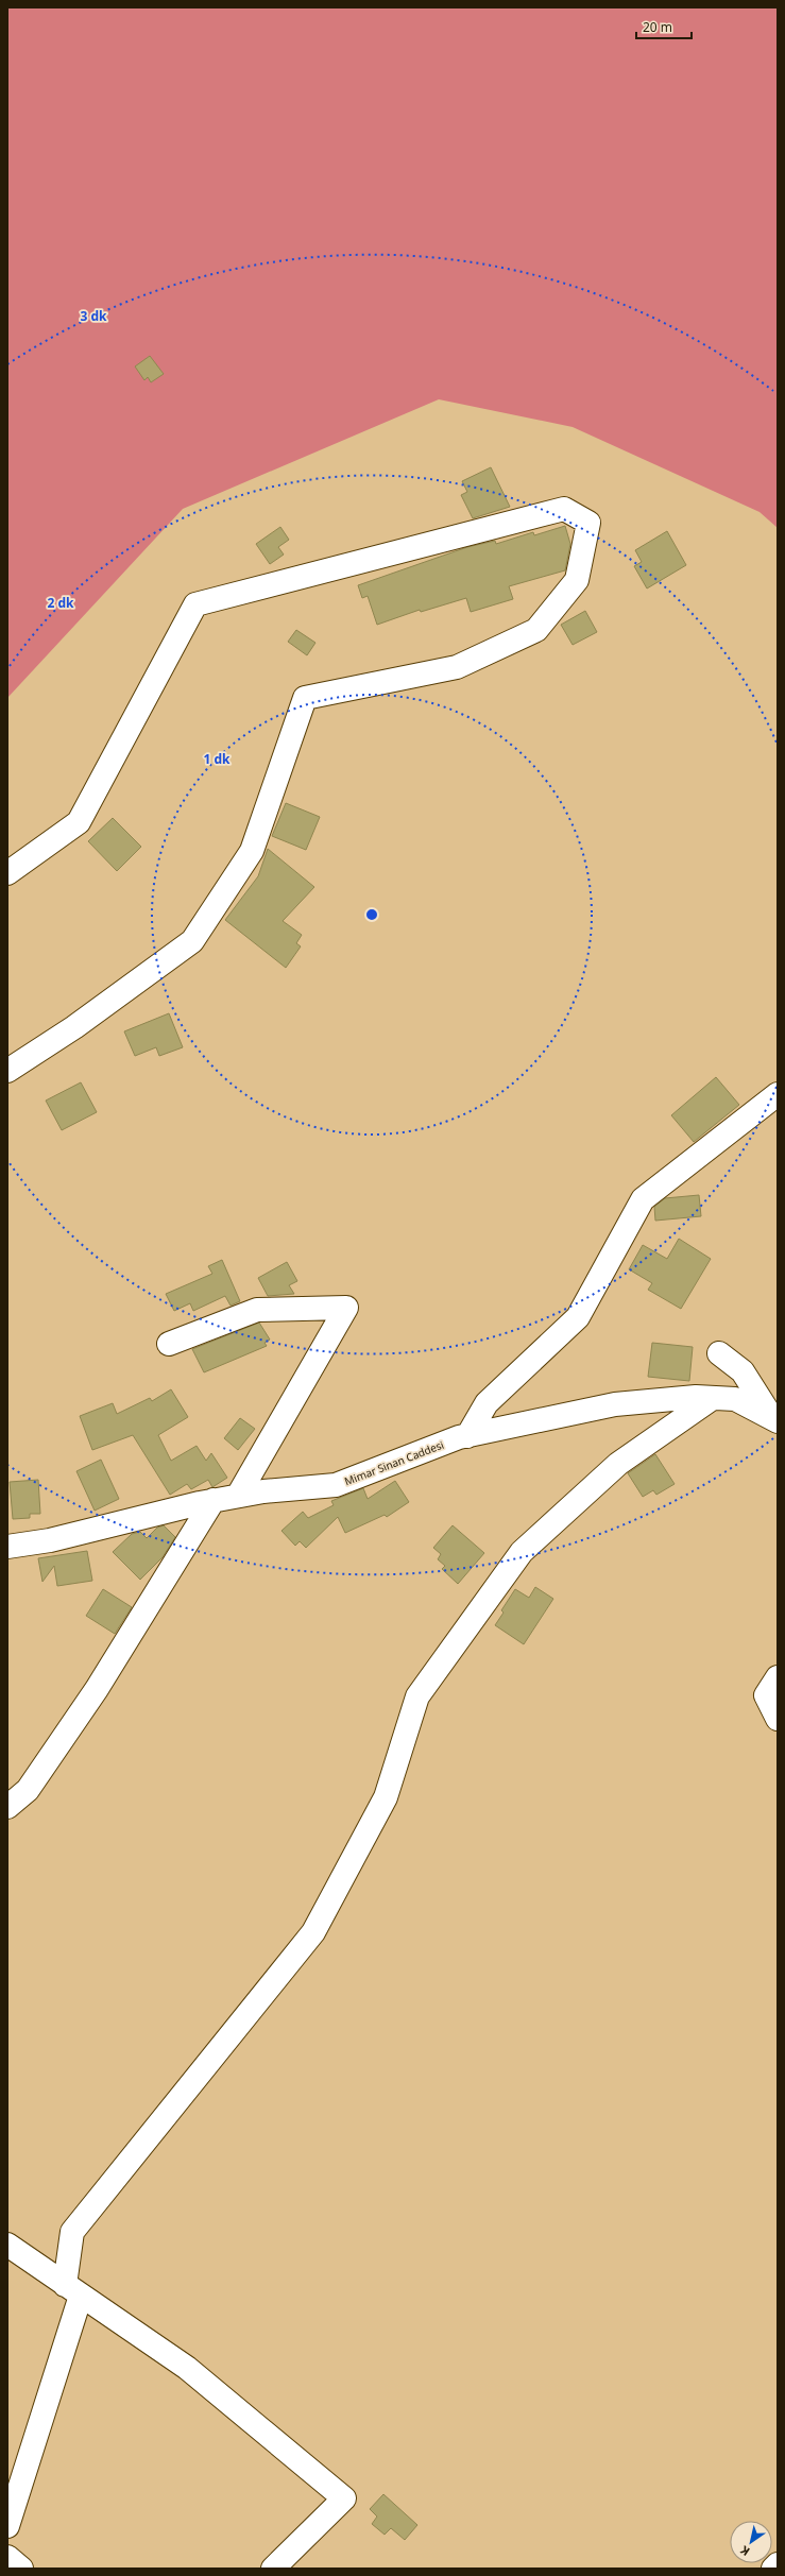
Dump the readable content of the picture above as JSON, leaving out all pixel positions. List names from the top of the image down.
{
  "streets": {
    "street": ["Mimar Sinan Caddesi"]
  },
  "scale_bar": "20 m",
  "north": "bottom left",
  "rings": ["3 dk", "2 dk", "1 dk"]
}
